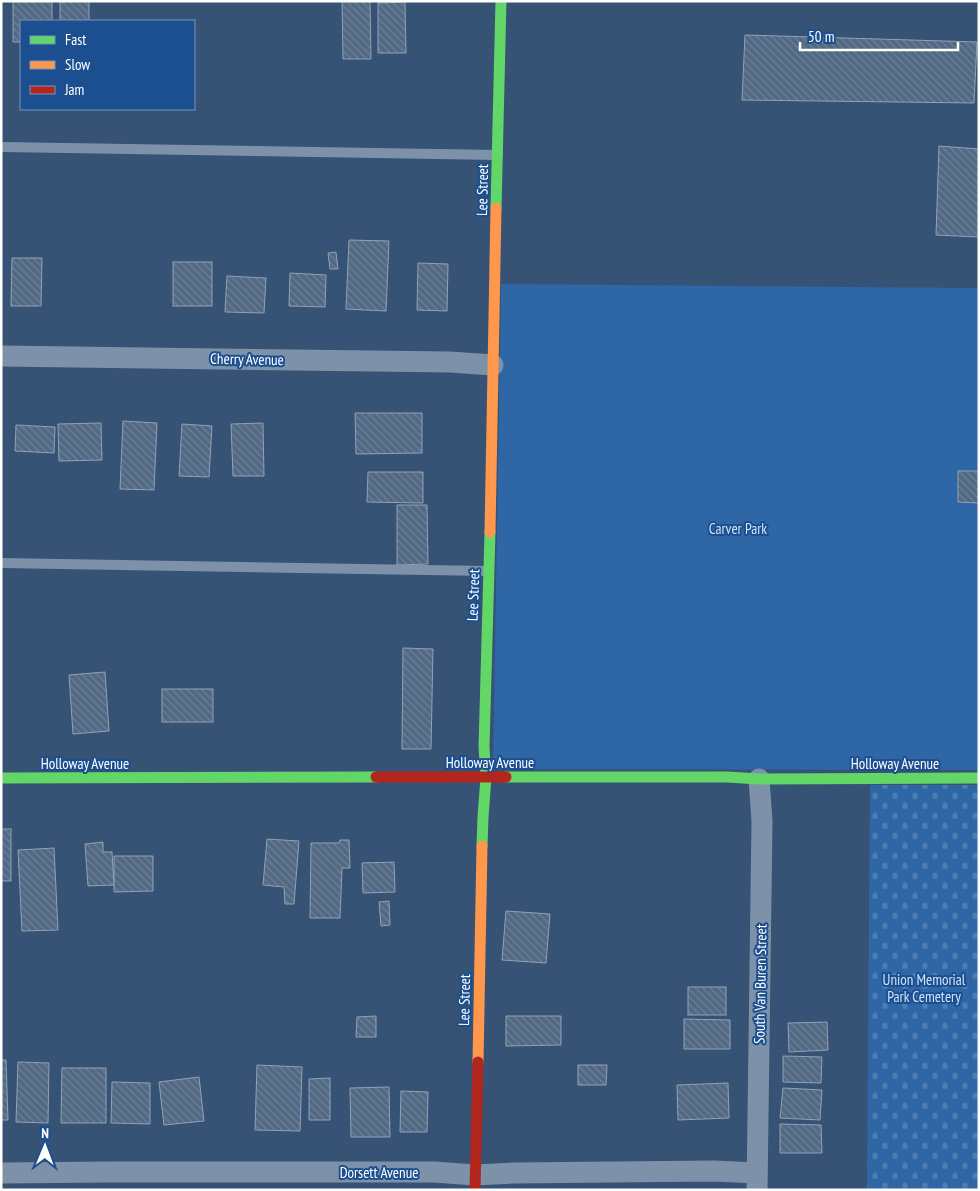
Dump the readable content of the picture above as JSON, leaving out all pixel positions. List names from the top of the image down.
{
  "streets": {
    "street": [
      "Lee Street",
      "Cherry Avenue",
      "Holloway Avenue",
      "South Van Buren Street",
      "Dorsett Avenue"
    ]
  },
  "crossings": [
    ["Lee Street", "Cherry Avenue"],
    ["Lee Street", "Holloway Avenue"],
    ["Lee Street", "Dorsett Avenue"],
    ["Holloway Avenue", "South Van Buren Street"],
    ["South Van Buren Street", "Dorsett Avenue"]
  ],
  "parks": ["Carver Park", "Union Memorial Park Cemetery"],
  "legend": ["Fast", "Slow", "Jam"],
  "scale_bar": "50 m",
  "north": "top"
}
